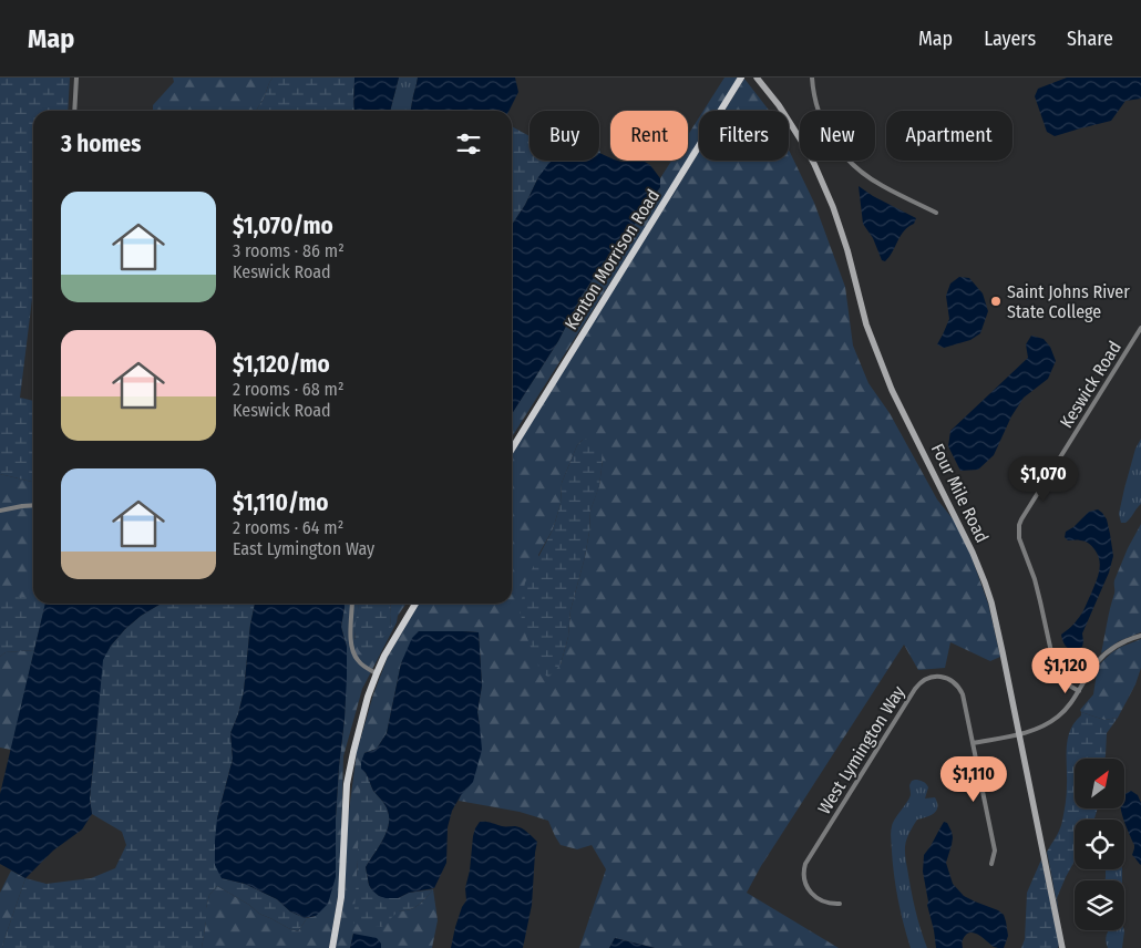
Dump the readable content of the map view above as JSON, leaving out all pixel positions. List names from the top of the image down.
{
  "streets": {
    "main road": ["Kenton Morrison Road", "Four Mile Road"],
    "street": ["Keswick Road", "West Lymington Way"]
  },
  "places": ["Saint Johns River State College"],
  "north": "top right",
  "page": {
    "header": "Map",
    "nav": ["Map", "Layers", "Share"],
    "chip": [
      "Buy",
      "Rent",
      "Filters",
      "New",
      "Apartment"
    ],
    "heading": "3 homes",
    "list": [
      {
        "name": "$1,070/mo",
        "note": "3 rooms · 86 m² · Keswick Road"
      },
      {
        "name": "$1,120/mo",
        "note": "2 rooms · 68 m² · Keswick Road"
      },
      {
        "name": "$1,110/mo",
        "note": "2 rooms · 64 m² · East Lymington Way"
      }
    ],
    "price": ["$1,070", "$1,120", "$1,110"]
  }
}
